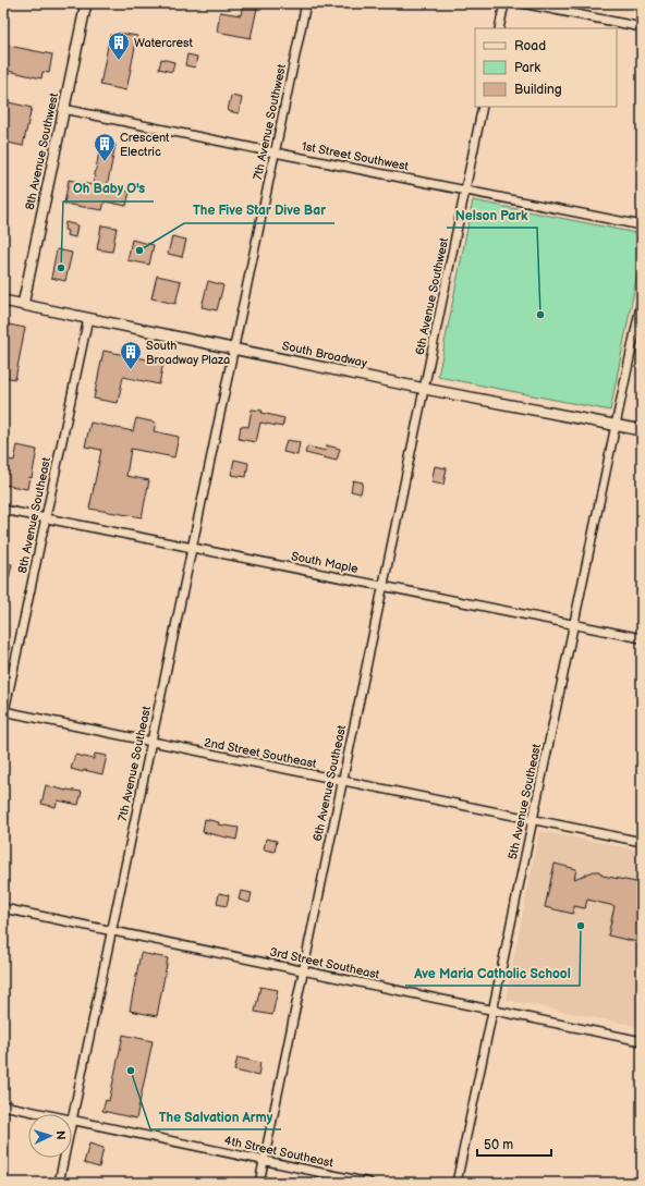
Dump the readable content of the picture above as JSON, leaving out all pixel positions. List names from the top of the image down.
{
  "streets": {
    "street": [
      "7th Avenue Southwest",
      "8th Avenue Southwest",
      "1st Street Southwest",
      "6th Avenue Southwest",
      "South Broadway",
      "8th Avenue Southeast",
      "South Maple",
      "2nd Street Southeast",
      "7th Avenue Southeast",
      "6th Avenue Southeast",
      "5th Avenue Southeast",
      "3rd Street Southeast",
      "4th Street Southeast"
    ]
  },
  "crossings": [
    ["7th Avenue Southwest", "1st Street Southwest"],
    ["7th Avenue Southwest", "South Broadway"],
    ["7th Avenue Southwest", "7th Avenue Southeast"],
    ["8th Avenue Southwest", "1st Street Southwest"],
    ["8th Avenue Southwest", "South Broadway"],
    ["1st Street Southwest", "6th Avenue Southwest"],
    ["6th Avenue Southwest", "South Broadway"],
    ["6th Avenue Southwest", "6th Avenue Southeast"],
    ["South Broadway", "8th Avenue Southeast"],
    ["South Broadway", "7th Avenue Southeast"],
    ["South Broadway", "6th Avenue Southeast"],
    ["South Broadway", "5th Avenue Southeast"],
    ["8th Avenue Southeast", "South Maple"],
    ["8th Avenue Southeast", "2nd Street Southeast"],
    ["South Maple", "7th Avenue Southeast"],
    ["South Maple", "6th Avenue Southeast"],
    ["South Maple", "5th Avenue Southeast"],
    ["2nd Street Southeast", "7th Avenue Southeast"],
    ["2nd Street Southeast", "6th Avenue Southeast"],
    ["2nd Street Southeast", "5th Avenue Southeast"],
    ["7th Avenue Southeast", "3rd Street Southeast"],
    ["7th Avenue Southeast", "4th Street Southeast"],
    ["6th Avenue Southeast", "3rd Street Southeast"],
    ["6th Avenue Southeast", "4th Street Southeast"],
    ["5th Avenue Southeast", "3rd Street Southeast"]
  ],
  "places": {
    "building": ["Watercrest", "Crescent Electric", "South Broadway Plaza"],
    "other": [
      "The Five Star Dive Bar",
      "Oh Baby O's",
      "Nelson Park",
      "Ave Maria Catholic School",
      "The Salvation Army"
    ]
  },
  "legend": ["Road", "Park", "Building"],
  "scale_bar": "50 m",
  "north": "right"
}
